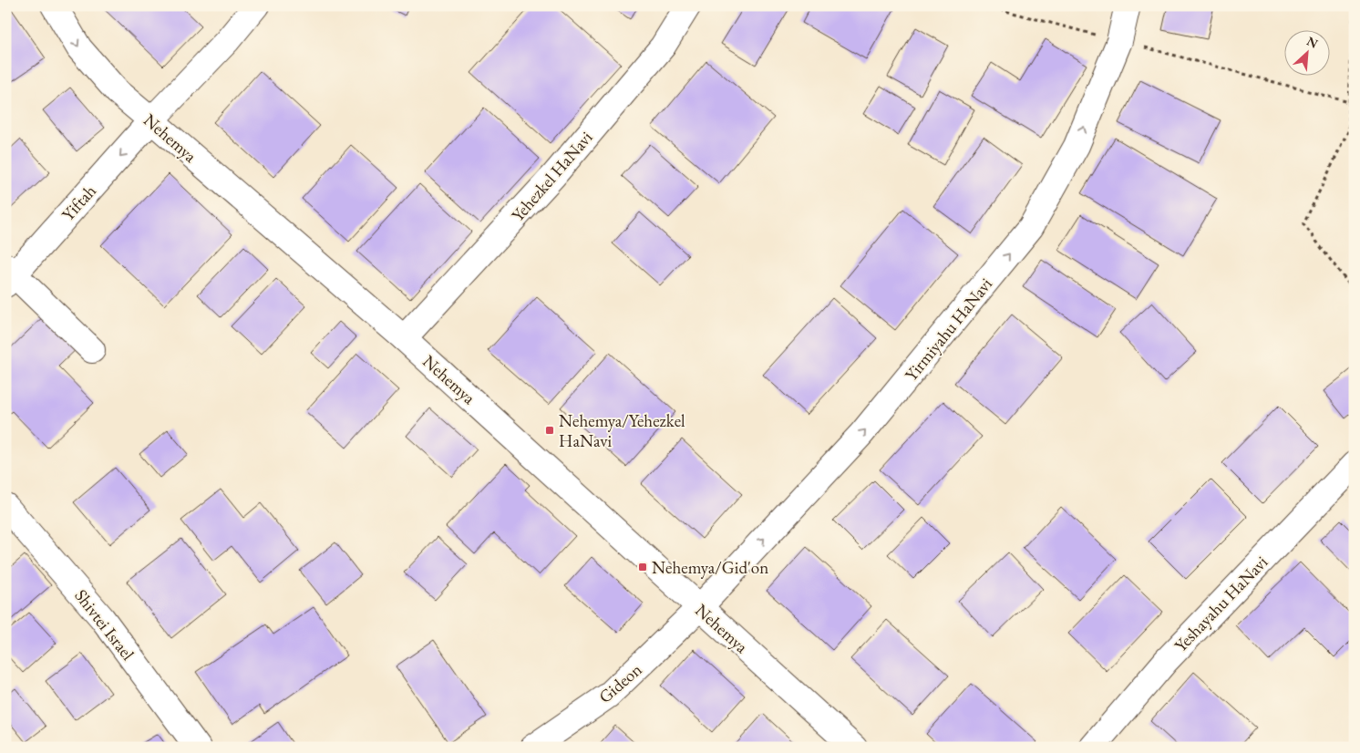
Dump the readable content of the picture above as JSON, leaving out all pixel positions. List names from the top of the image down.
{
  "streets": {
    "street": [
      "Nehemya",
      "Yehezkel HaNavi",
      "Yiftah",
      "Yirmiyahu HaNavi",
      "Yeshayahu HaNavi",
      "Shivtei Israel",
      "Gideon"
    ]
  },
  "crossings": [
    ["Nehemya", "Yehezkel HaNavi"],
    ["Nehemya", "Yiftah"],
    ["Nehemya", "Yirmiyahu HaNavi"],
    ["Nehemya", "Gideon"],
    ["Yirmiyahu HaNavi", "Gideon"]
  ],
  "one_way": ["Yiftah", "Yirmiyahu HaNavi"],
  "places": {
    "transit": ["Nehemya/Yehezkel HaNavi", "Nehemya/Gid'on"]
  },
  "north": "top right"
}
